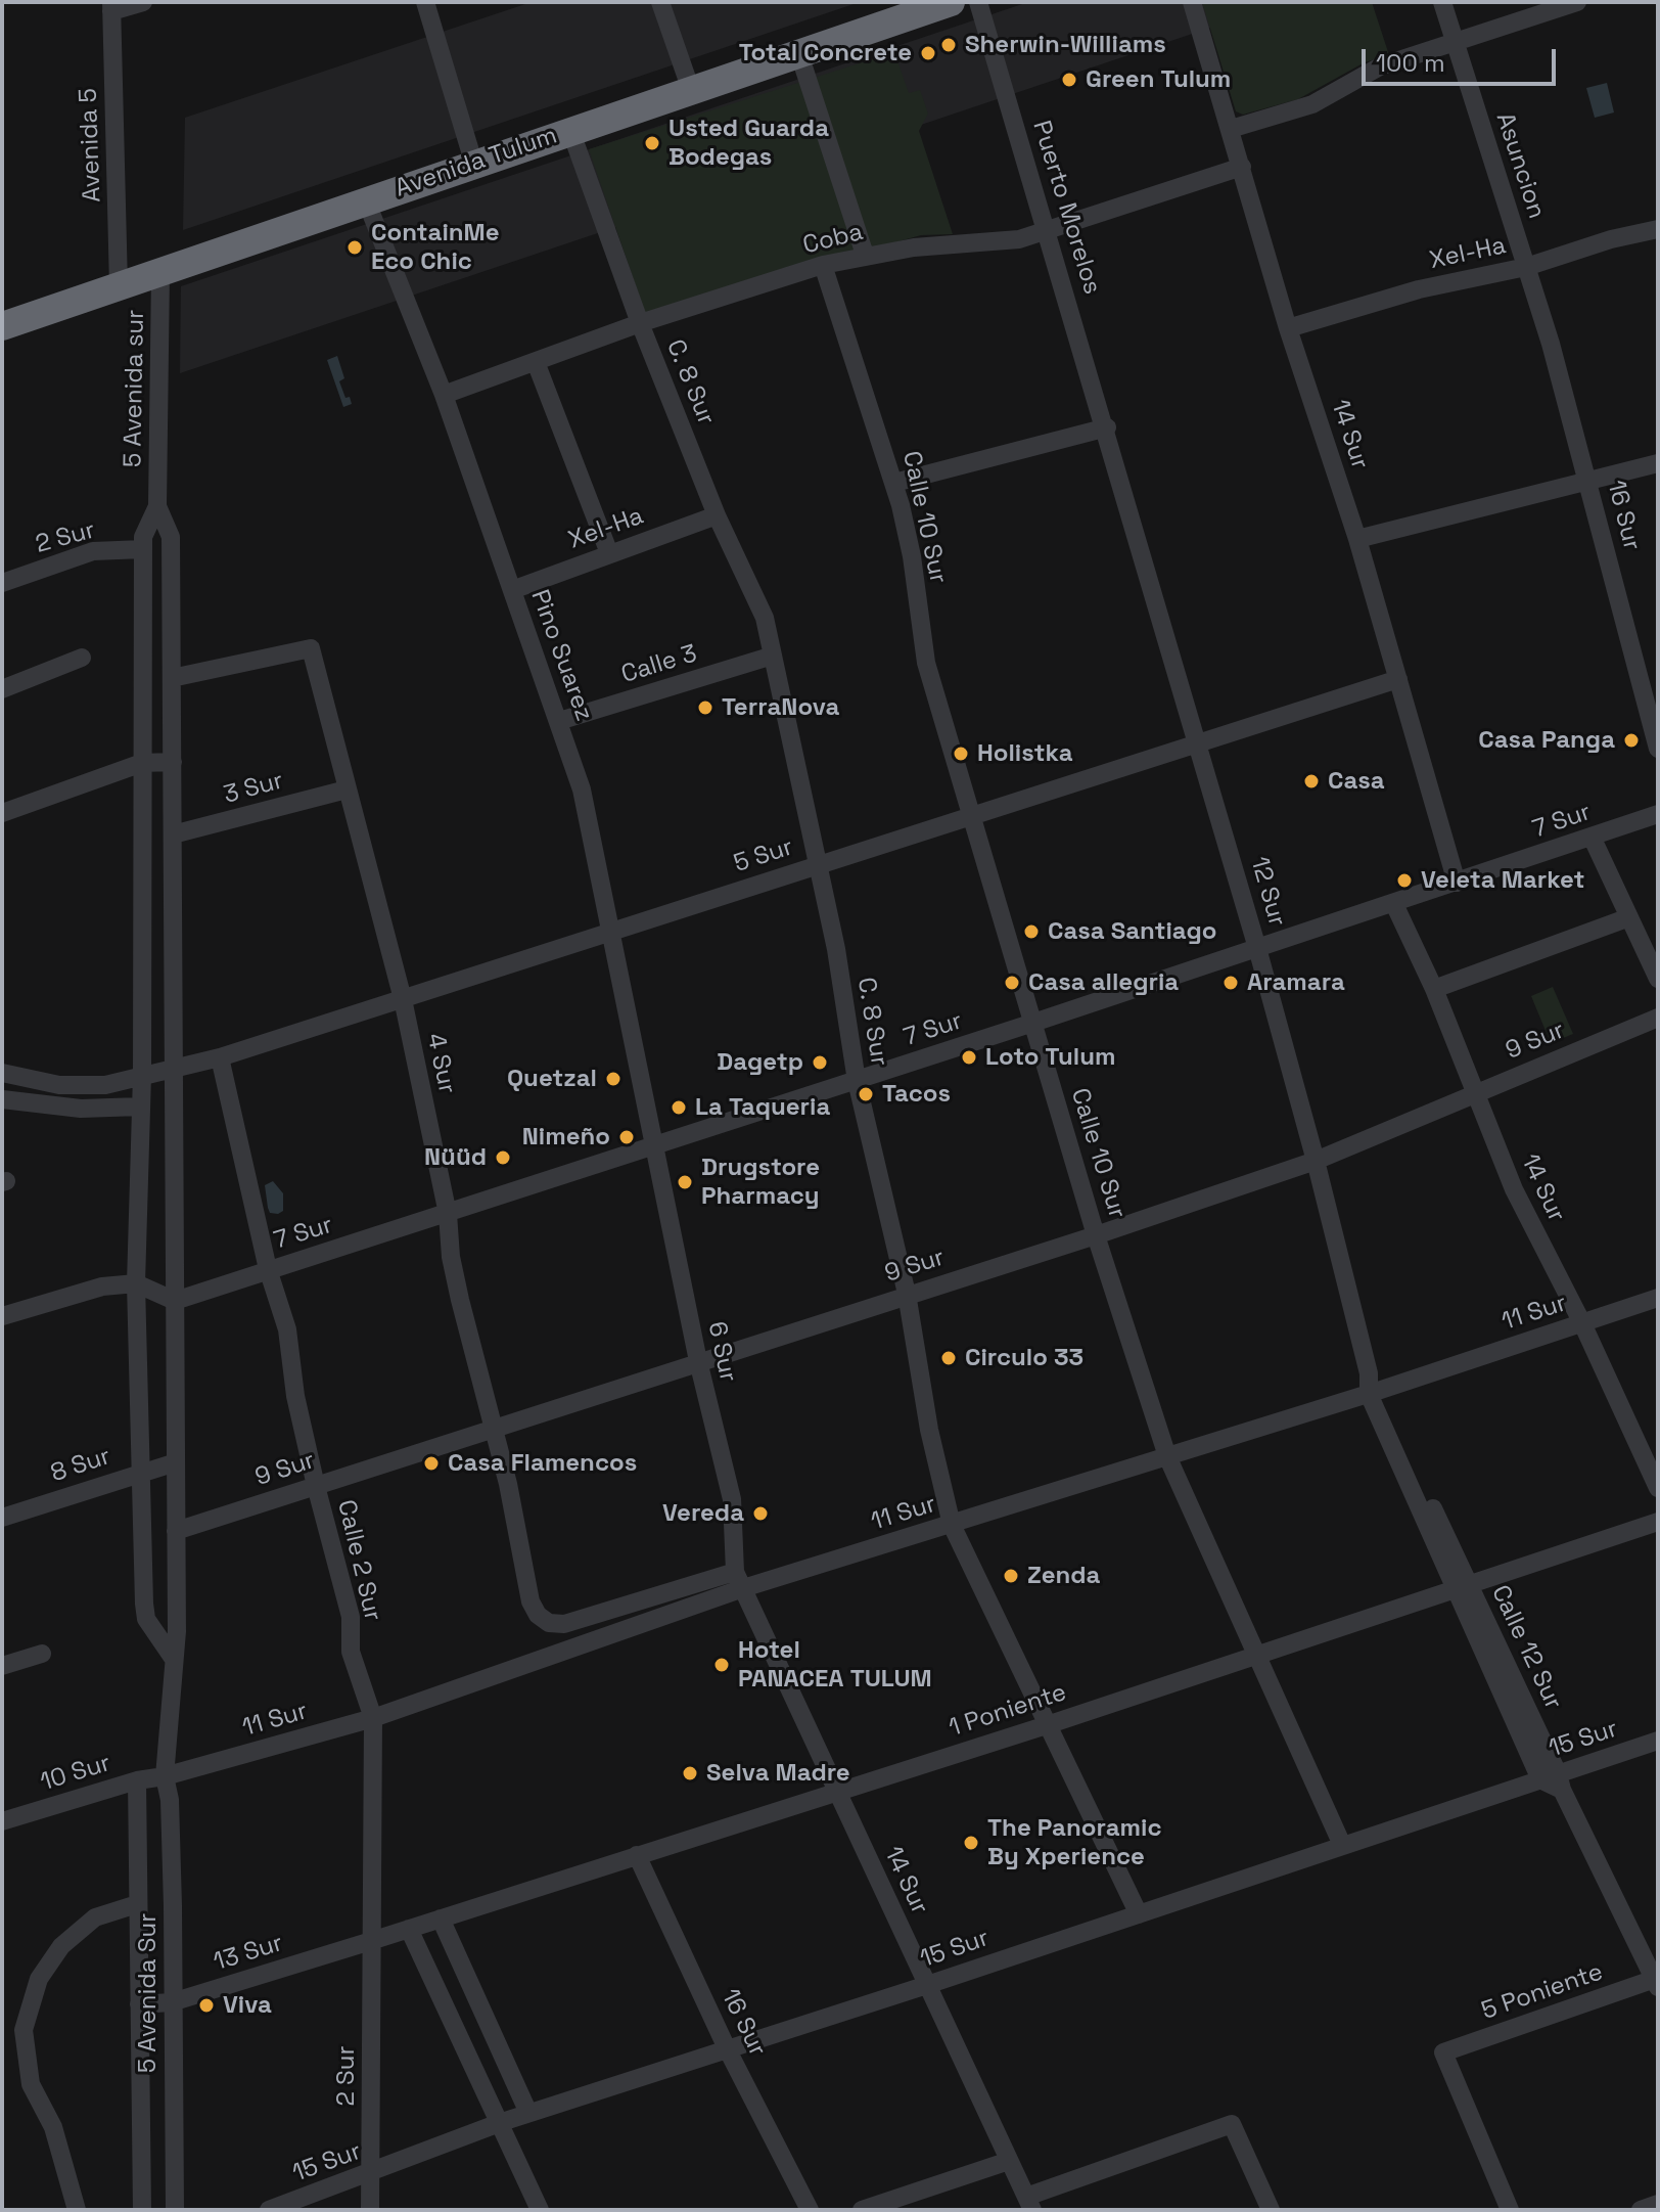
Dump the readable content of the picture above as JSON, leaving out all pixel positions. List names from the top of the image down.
{
  "streets": {
    "highway": ["Avenida Tulum"],
    "street": [
      "Avenida 5",
      "Asuncion",
      "Puerto Morelos",
      "Coba",
      "Xel-Ha",
      "C. 8 Sur",
      "5 Avenida sur",
      "14 Sur",
      "16 Sur",
      "Calle 10 Sur",
      "2 Sur",
      "Pino Suarez",
      "Calle 3",
      "3 Sur",
      "7 Sur",
      "5 Sur",
      "12 Sur",
      "9 Sur",
      "4 Sur",
      "11 Sur",
      "6 Sur",
      "8 Sur",
      "Calle 2 Sur",
      "Calle 12 Sur",
      "1 Poniente",
      "15 Sur",
      "10 Sur",
      "13 Sur",
      "5 Poniente",
      "5 Avenida Sur"
    ]
  },
  "crossings": [
    ["Avenida 5", "Avenida Tulum"],
    ["Avenida Tulum", "C. 8 Sur"],
    ["Avenida Tulum", "5 Avenida sur"],
    ["Avenida Tulum", "Pino Suarez"],
    ["Asuncion", "Xel-Ha"],
    ["Asuncion", "16 Sur"],
    ["Puerto Morelos", "Coba"],
    ["Puerto Morelos", "12 Sur"],
    ["Coba", "C. 8 Sur"],
    ["Coba", "14 Sur"],
    ["Coba", "Calle 10 Sur"],
    ["Coba", "Pino Suarez"],
    ["Xel-Ha", "C. 8 Sur"],
    ["Xel-Ha", "14 Sur"],
    ["Xel-Ha", "Pino Suarez"],
    ["C. 8 Sur", "Calle 3"],
    ["C. 8 Sur", "7 Sur"],
    ["C. 8 Sur", "5 Sur"],
    ["C. 8 Sur", "9 Sur"],
    ["C. 8 Sur", "11 Sur"],
    ["C. 8 Sur", "1 Poniente"],
    ["C. 8 Sur", "15 Sur"],
    ["5 Avenida sur", "5 Avenida Sur"],
    ["14 Sur", "7 Sur"],
    ["14 Sur", "5 Sur"],
    ["14 Sur", "9 Sur"],
    ["14 Sur", "4 Sur"],
    ["14 Sur", "11 Sur"],
    ["14 Sur", "6 Sur"],
    ["14 Sur", "1 Poniente"],
    ["14 Sur", "15 Sur"],
    ["16 Sur", "1 Poniente"],
    ["16 Sur", "15 Sur"],
    ["Calle 10 Sur", "7 Sur"],
    ["Calle 10 Sur", "5 Sur"],
    ["Calle 10 Sur", "9 Sur"],
    ["Calle 10 Sur", "11 Sur"],
    ["Calle 10 Sur", "1 Poniente"],
    ["Calle 10 Sur", "15 Sur"],
    ["2 Sur", "Calle 2 Sur"],
    ["2 Sur", "1 Poniente"],
    ["2 Sur", "15 Sur"],
    ["2 Sur", "13 Sur"],
    ["Pino Suarez", "Calle 3"],
    ["Pino Suarez", "7 Sur"],
    ["Pino Suarez", "5 Sur"],
    ["Pino Suarez", "6 Sur"],
    ["3 Sur", "4 Sur"],
    ["3 Sur", "5 Avenida Sur"],
    ["7 Sur", "12 Sur"],
    ["7 Sur", "4 Sur"],
    ["7 Sur", "6 Sur"],
    ["7 Sur", "Calle 2 Sur"],
    ["7 Sur", "5 Avenida Sur"],
    ["5 Sur", "12 Sur"],
    ["5 Sur", "4 Sur"],
    ["5 Sur", "Calle 2 Sur"],
    ["5 Sur", "5 Avenida Sur"],
    ["12 Sur", "9 Sur"],
    ["12 Sur", "Calle 12 Sur"],
    ["9 Sur", "4 Sur"],
    ["9 Sur", "6 Sur"],
    ["9 Sur", "Calle 2 Sur"],
    ["9 Sur", "5 Avenida Sur"],
    ["4 Sur", "11 Sur"],
    ["4 Sur", "6 Sur"],
    ["4 Sur", "5 Avenida Sur"],
    ["11 Sur", "6 Sur"],
    ["11 Sur", "Calle 2 Sur"],
    ["11 Sur", "Calle 12 Sur"],
    ["11 Sur", "10 Sur"],
    ["11 Sur", "5 Avenida Sur"],
    ["8 Sur", "5 Avenida Sur"],
    ["Calle 2 Sur", "1 Poniente"],
    ["Calle 2 Sur", "13 Sur"],
    ["Calle 12 Sur", "1 Poniente"],
    ["Calle 12 Sur", "15 Sur"],
    ["Calle 12 Sur", "5 Poniente"],
    ["1 Poniente", "13 Sur"],
    ["10 Sur", "5 Avenida Sur"],
    ["13 Sur", "5 Avenida Sur"]
  ],
  "places": [
    "Sherwin-Williams",
    "Total Concrete",
    "Green Tulum",
    "Usted Guarda Bodegas",
    "ContainMe Eco Chic",
    "TerraNova",
    "Casa Panga",
    "Holistka",
    "Casa",
    "Veleta Market",
    "Casa Santiago",
    "Casa allegria",
    "Aramara",
    "Loto Tulum",
    "Dagetp",
    "Quetzal",
    "Tacos",
    "La Taqueria",
    "Nimeño",
    "Nüüd",
    "Drugstore Pharmacy",
    "Circulo 33",
    "Casa Flamencos",
    "Vereda",
    "Zenda",
    "Hotel PANACEA TULUM",
    "Selva Madre",
    "The Panoramic By Xperience",
    "Viva"
  ],
  "scale_bar": "100 m"
}
